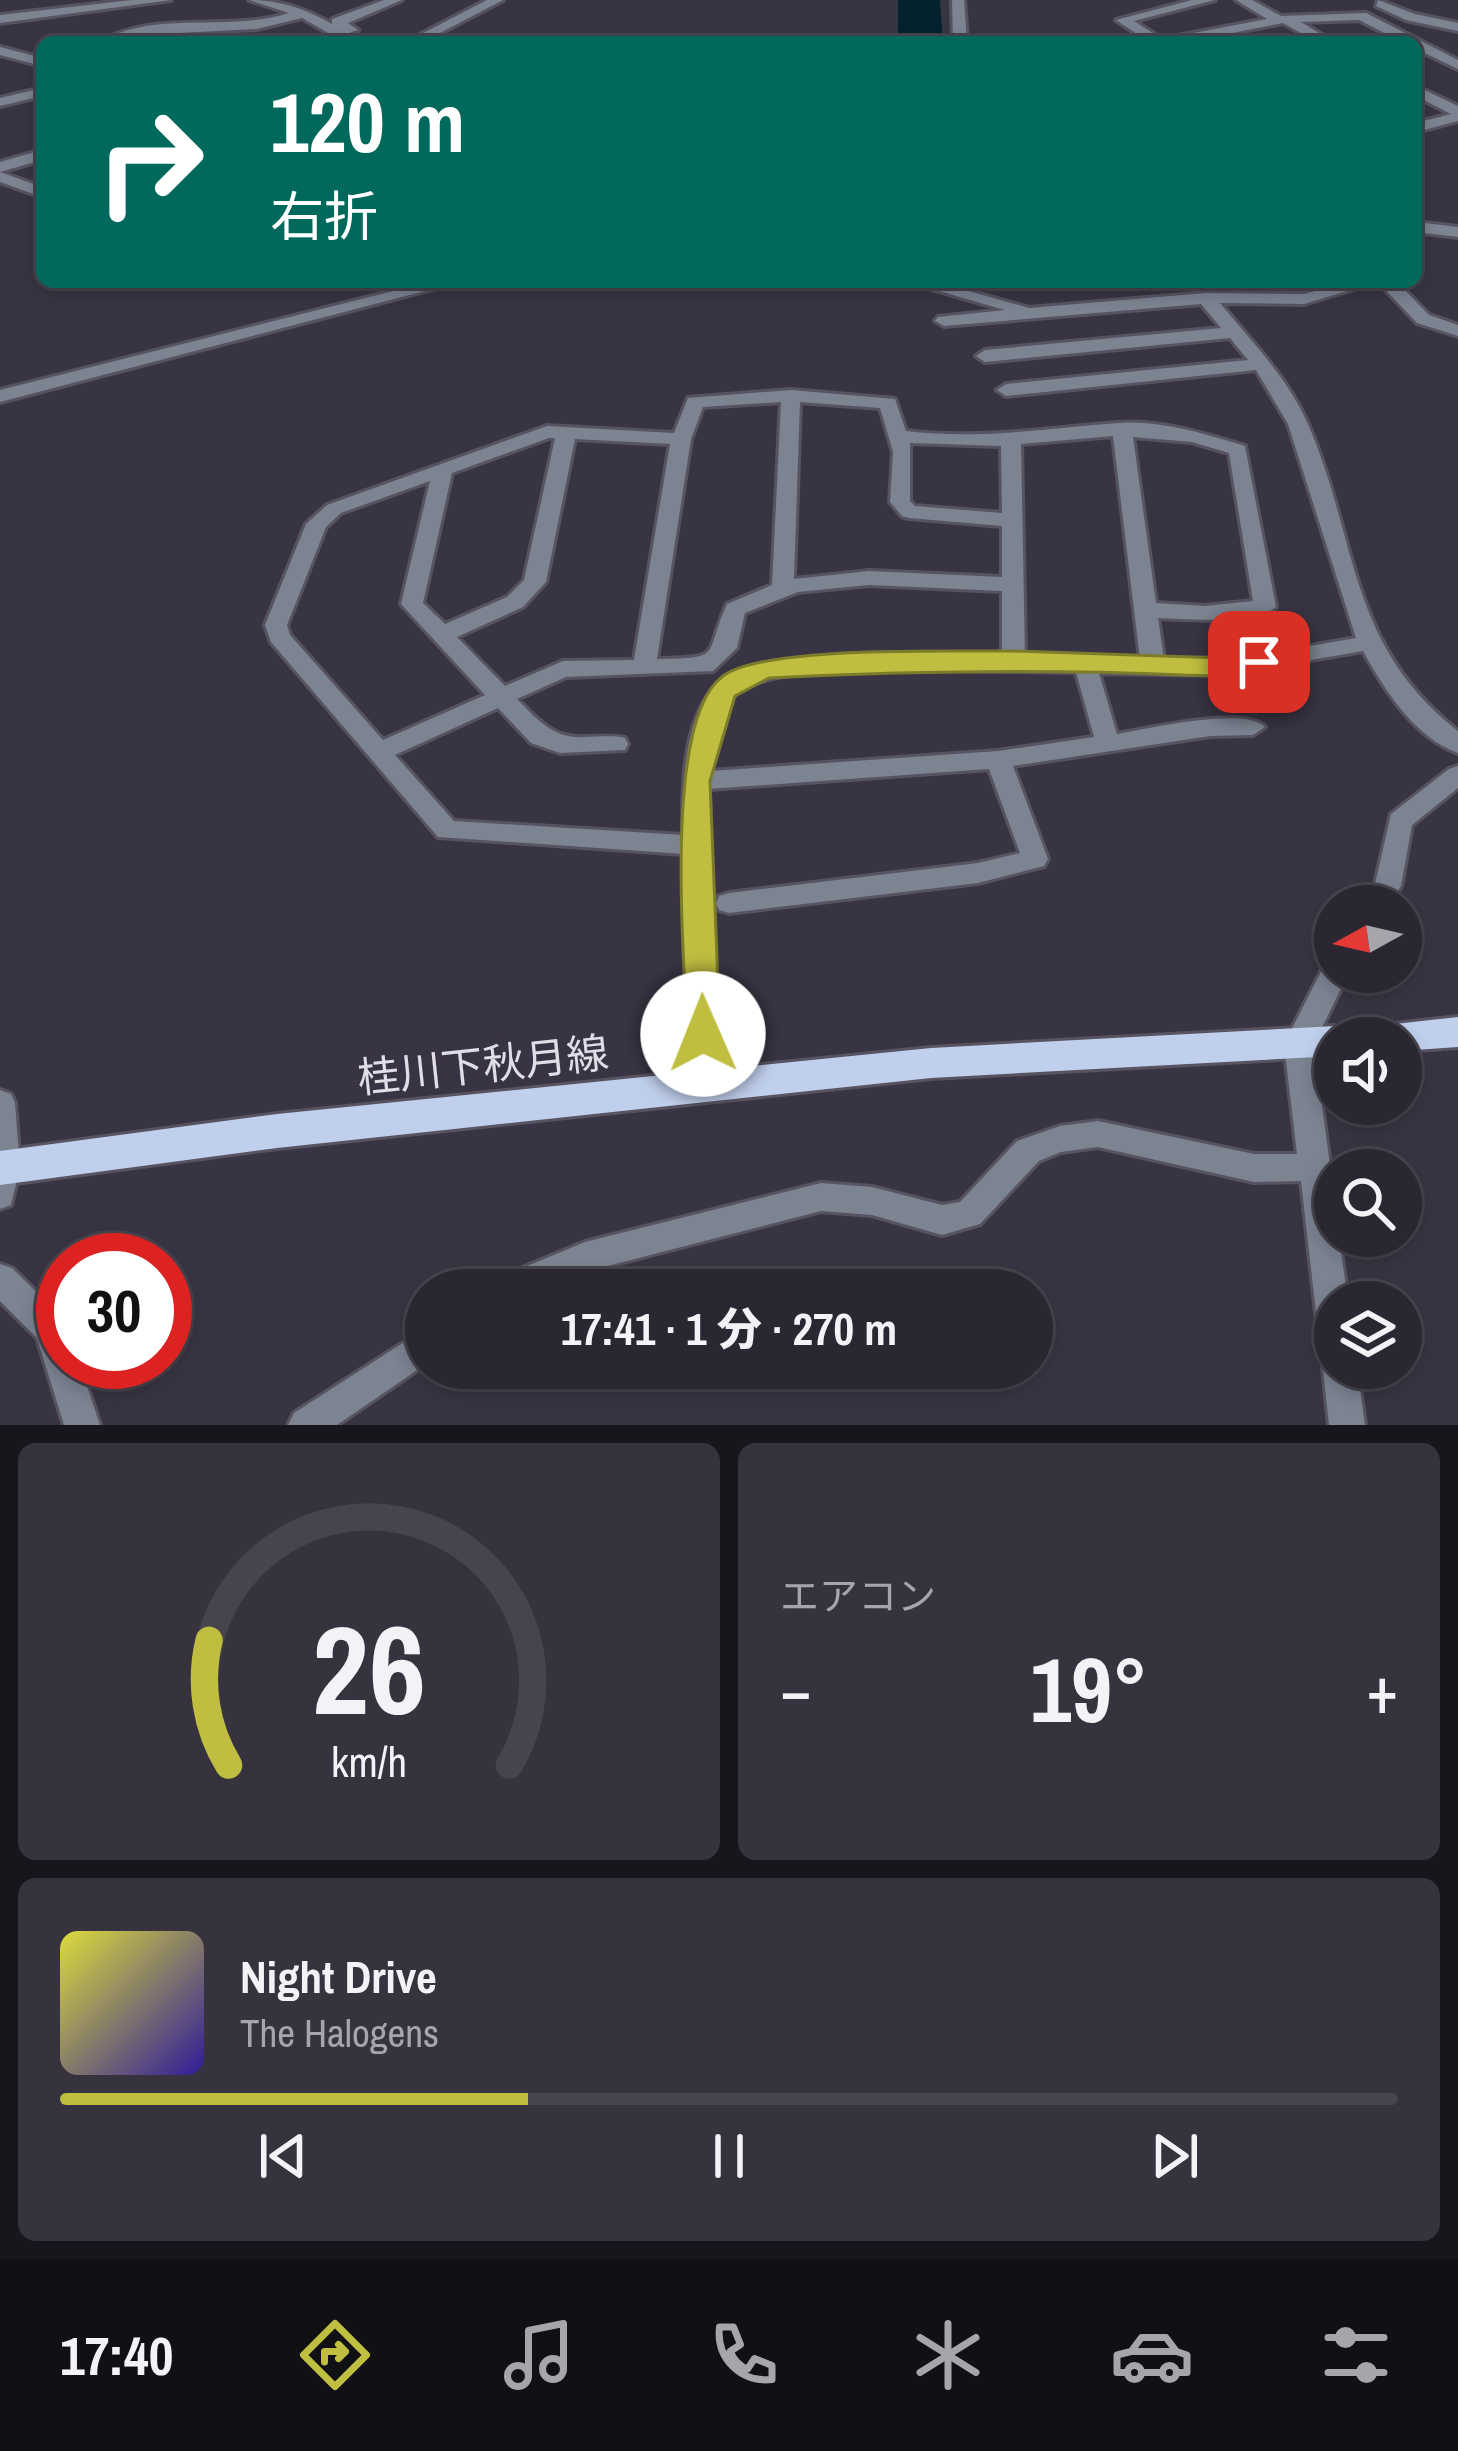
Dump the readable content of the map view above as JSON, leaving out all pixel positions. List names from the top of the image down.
{
  "streets": {
    "main road": ["桂川下秋月線"]
  },
  "north": "left",
  "page": {
    "turn": ["120 m", "右折"],
    "limit": "30",
    "trip": "17:41 · 1 分 · 270 m",
    "tile": "エアコン",
    "heat": ["−", "19°", "+"],
    "song": ["Night Drive", "The Halogens"],
    "tabs": "17:40",
    "gauge": ["26", "km/h"]
  }
}
